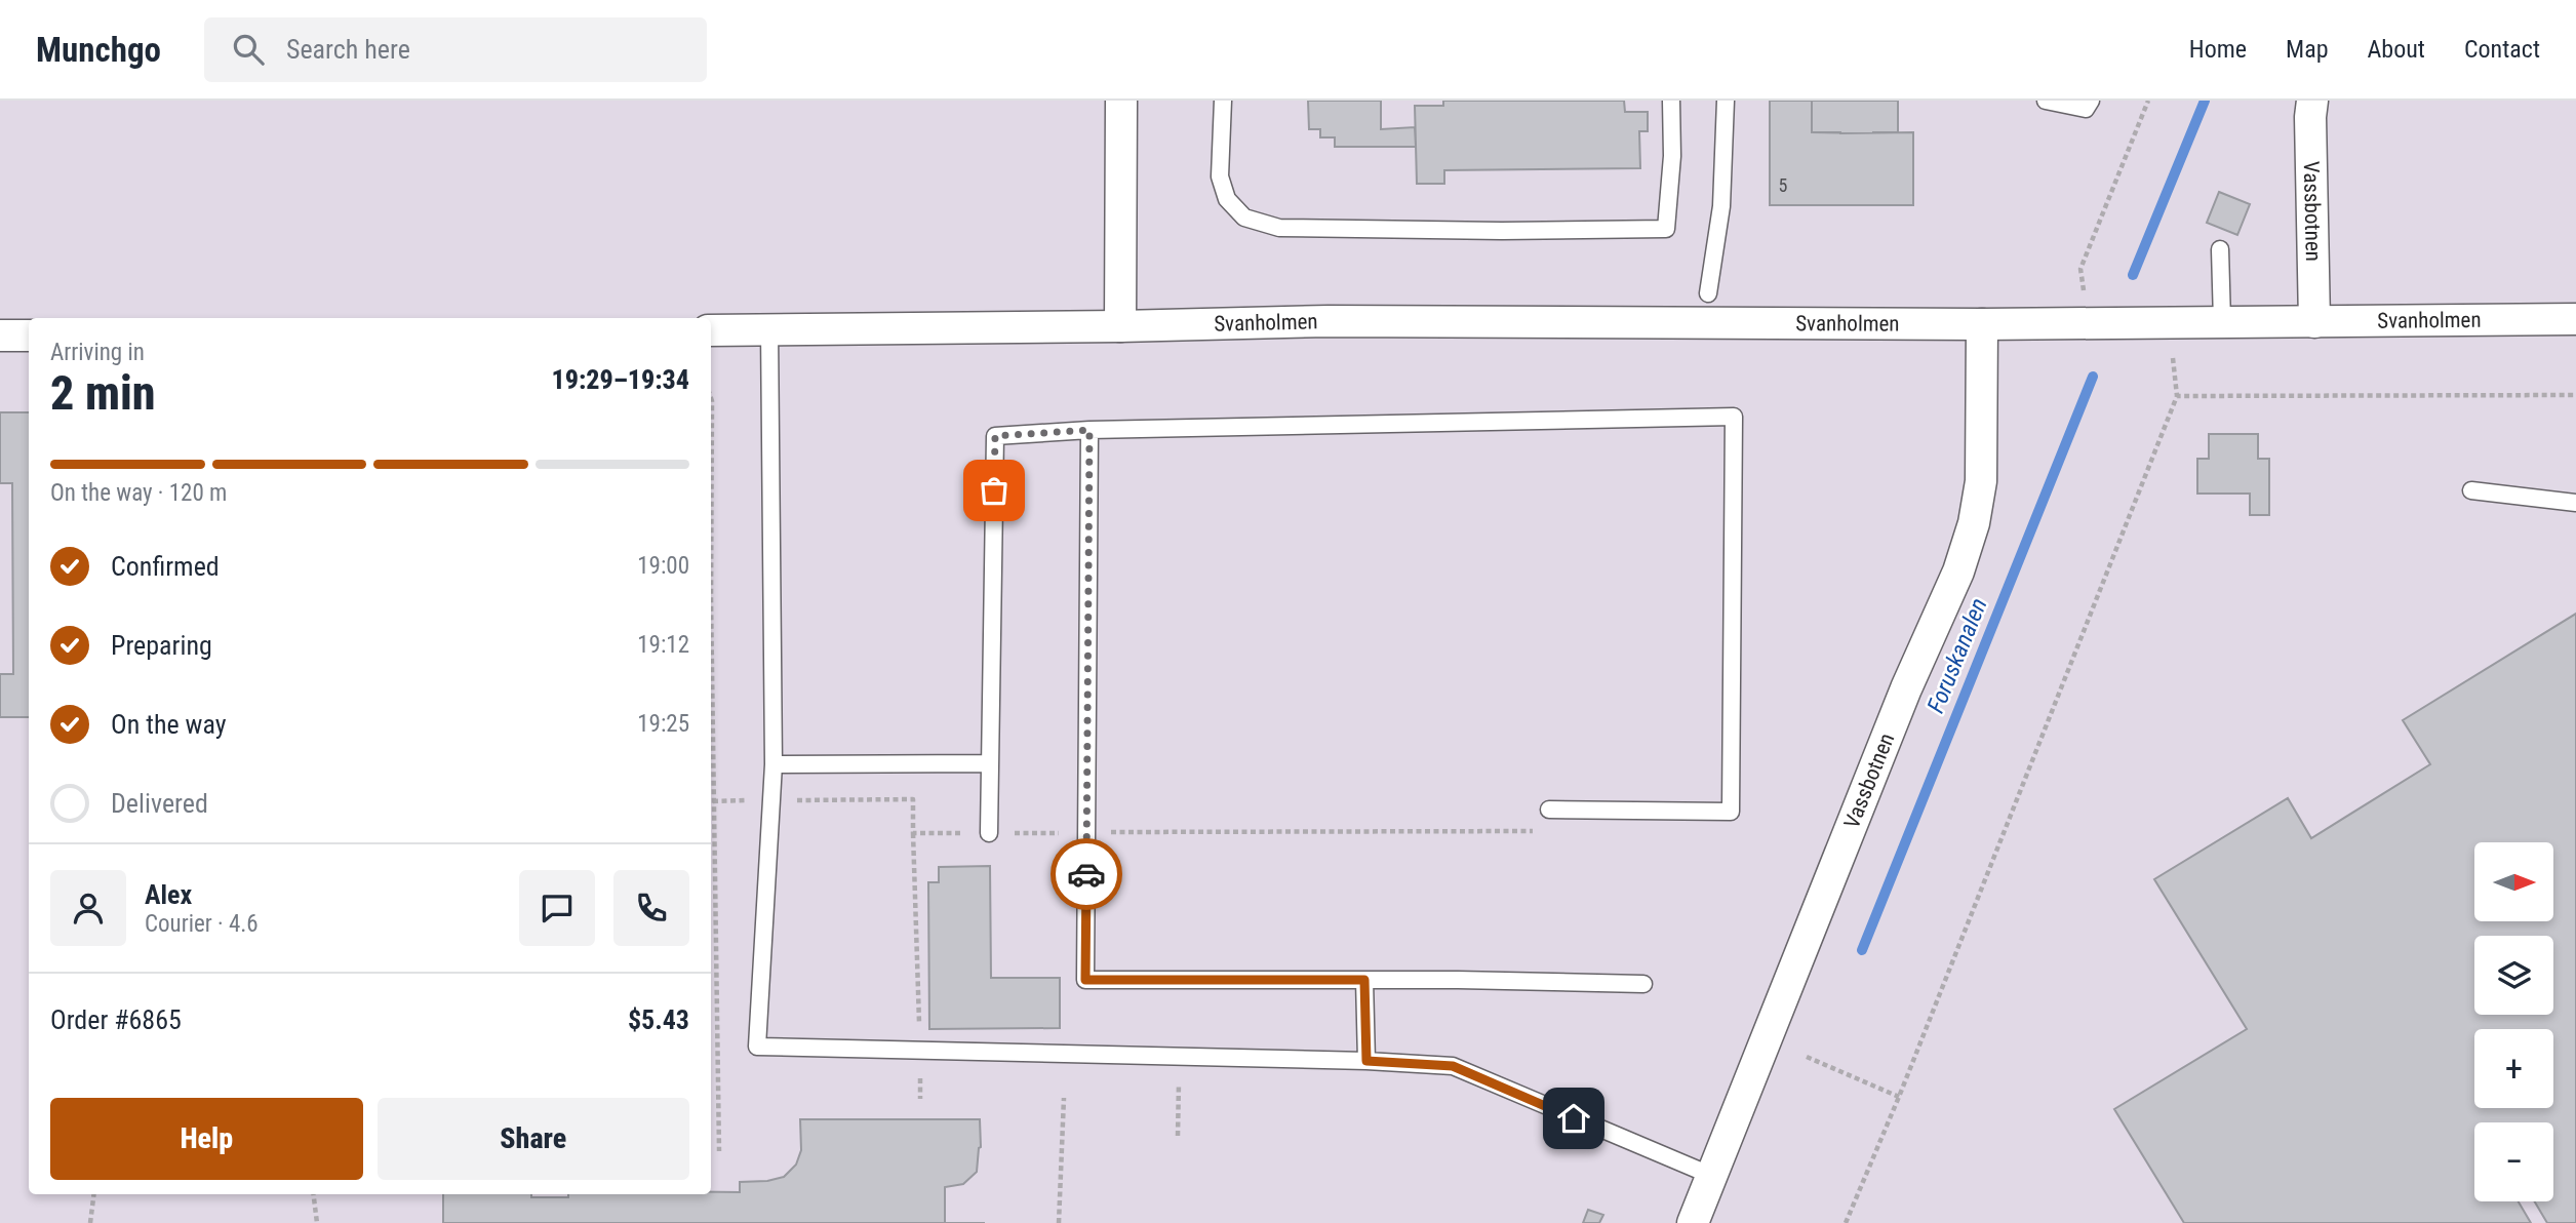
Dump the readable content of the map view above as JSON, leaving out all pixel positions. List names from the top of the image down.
{
  "streets": {
    "street": ["Vassbotnen", "Svanholmen"]
  },
  "crossings": [
    ["Vassbotnen", "Svanholmen"]
  ],
  "water": ["Foruskanalen"],
  "house_numbers": ["5"],
  "north": "right",
  "page": {
    "header": "Munchgo",
    "search": "Search here",
    "nav": [
      "Home",
      "Map",
      "About",
      "Contact"
    ],
    "heading": ["2 min", "Arriving in", "19:29–19:34"],
    "panel": [
      "Alex",
      "Courier · 4.6",
      "Order #6865",
      "$5.43"
    ],
    "bar": "On the way · 120 m",
    "list": [
      ["Confirmed", "19:00"],
      ["Preparing", "19:12"],
      ["On the way", "19:25"],
      "Delivered"
    ],
    "map_buttons": ["+", "−"],
    "buttons": ["Help", "Share"]
  }
}
